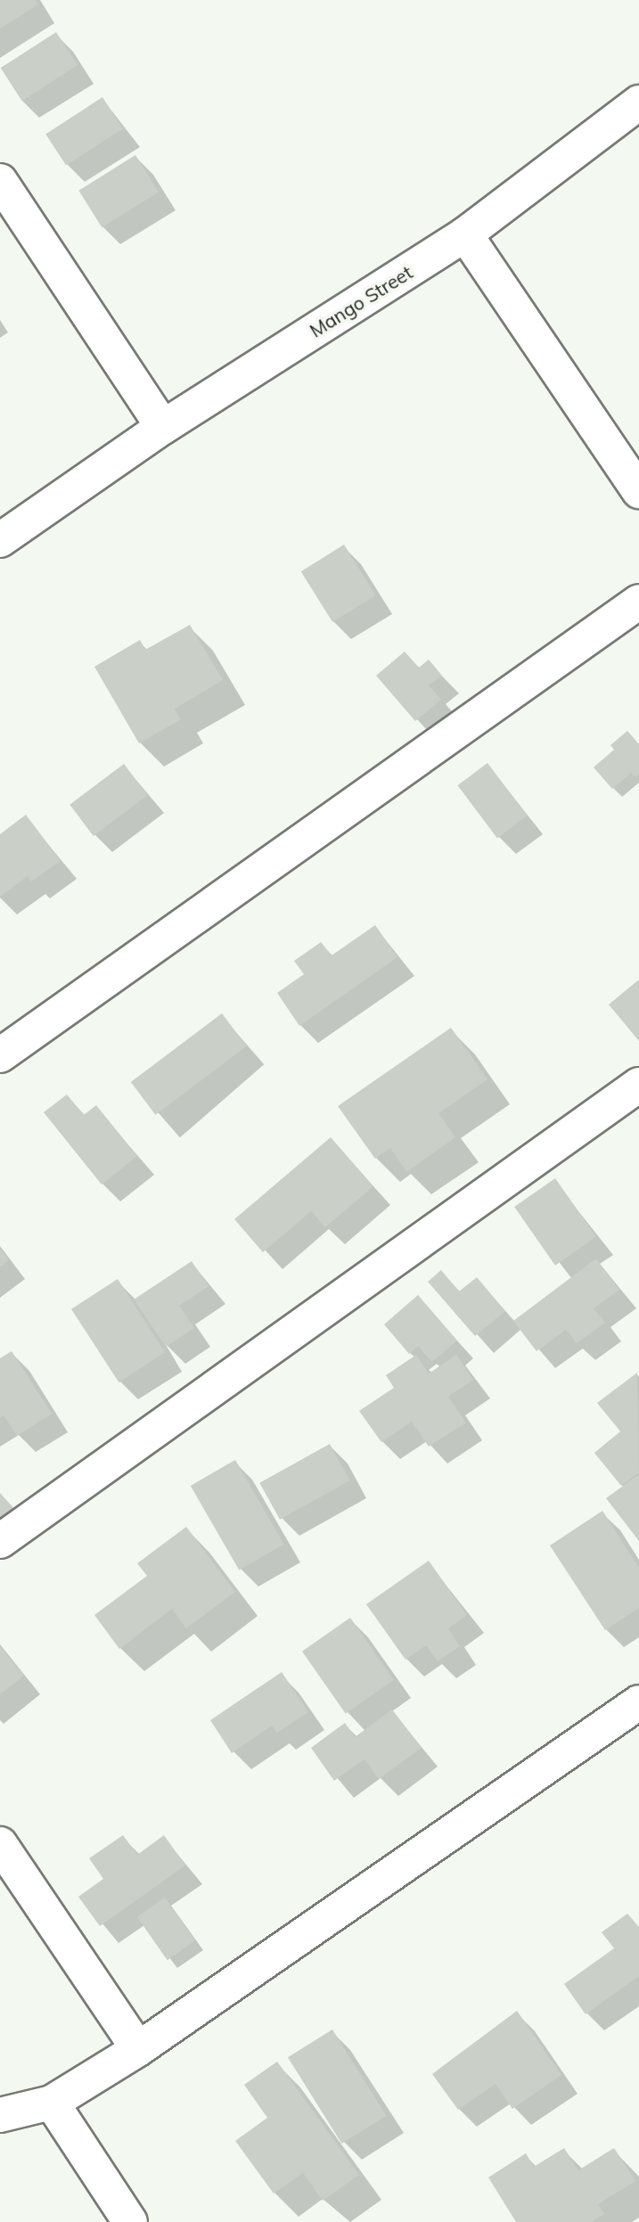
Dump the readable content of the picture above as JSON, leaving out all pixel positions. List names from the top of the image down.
{
  "streets": {
    "street": ["Mango Street"]
  }
}
